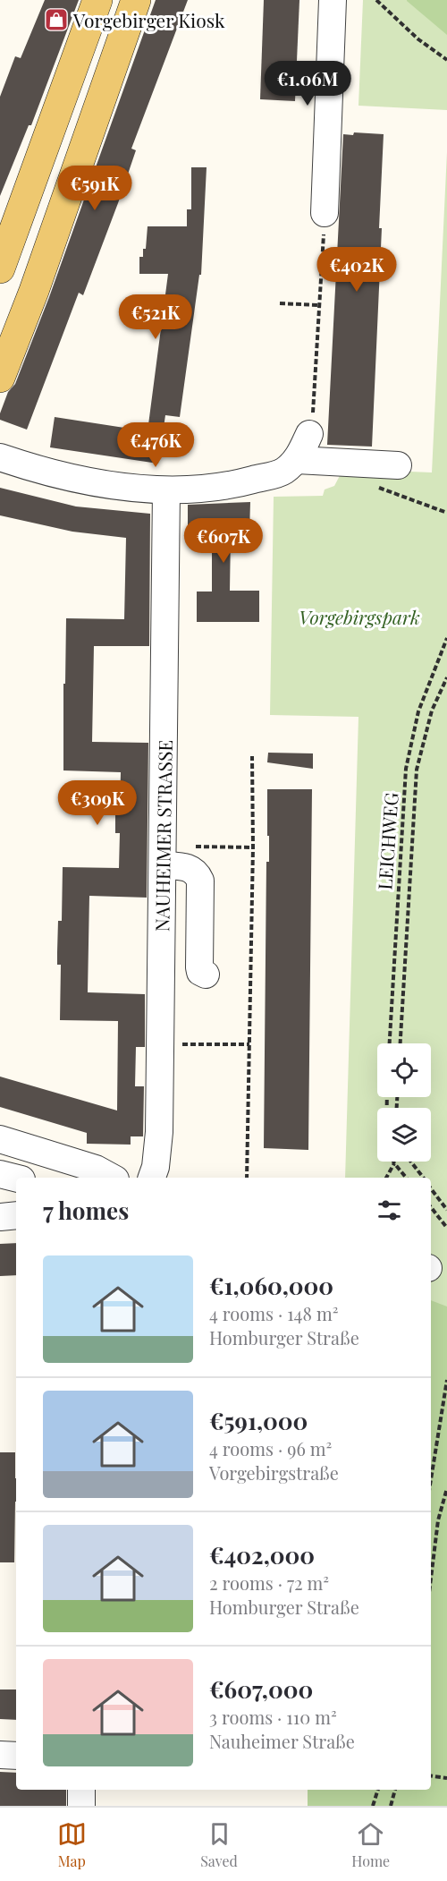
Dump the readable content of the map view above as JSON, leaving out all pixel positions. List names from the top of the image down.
{
  "streets": {
    "street": ["NAUHEIMER STRASSE"],
    "path": ["LEICHWEG"]
  },
  "parks": ["Vorgebirgspark"],
  "places": {
    "shop": ["Vorgebirger Kiosk"]
  },
  "page": {
    "price": [
      "€1.06M",
      "€591K",
      "€402K",
      "€521K",
      "€476K",
      "€607K",
      "€309K"
    ],
    "heading": "7 homes",
    "list": [
      {
        "name": "€1,060,000",
        "note": "4 rooms · 148 m² · Homburger Straße"
      },
      {
        "name": "€591,000",
        "note": "4 rooms · 96 m² · Vorgebirgstraße"
      },
      {
        "name": "€402,000",
        "note": "2 rooms · 72 m² · Homburger Straße"
      },
      {
        "name": "€607,000",
        "note": "3 rooms · 110 m² · Nauheimer Straße"
      }
    ],
    "tabs": ["Map", "Saved", "Home"]
  }
}
